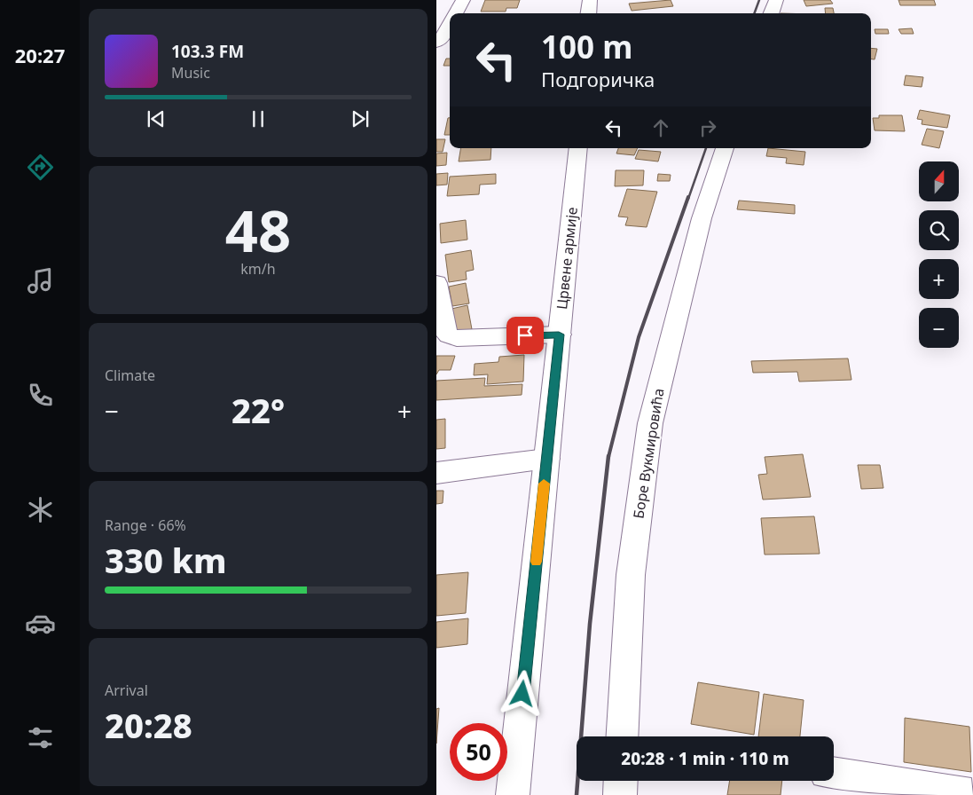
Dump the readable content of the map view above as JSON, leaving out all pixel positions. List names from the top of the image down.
{
  "streets": {
    "street": ["Црвене армије", "Боре Вукмировића"]
  },
  "north": "top",
  "page": {
    "tabs": "20:27",
    "turn": ["100 m", "Подгоричка"],
    "song": ["103.3 FM", "Music"],
    "map_buttons": ["+", "−"],
    "tile": [
      ["48", "km/h"],
      "Climate",
      ["Range · 66%", "330 km"],
      ["Arrival", "20:28"]
    ],
    "heat": ["−", "22°", "+"],
    "limit": "50",
    "trip": "20:28 · 1 min · 110 m"
  }
}
